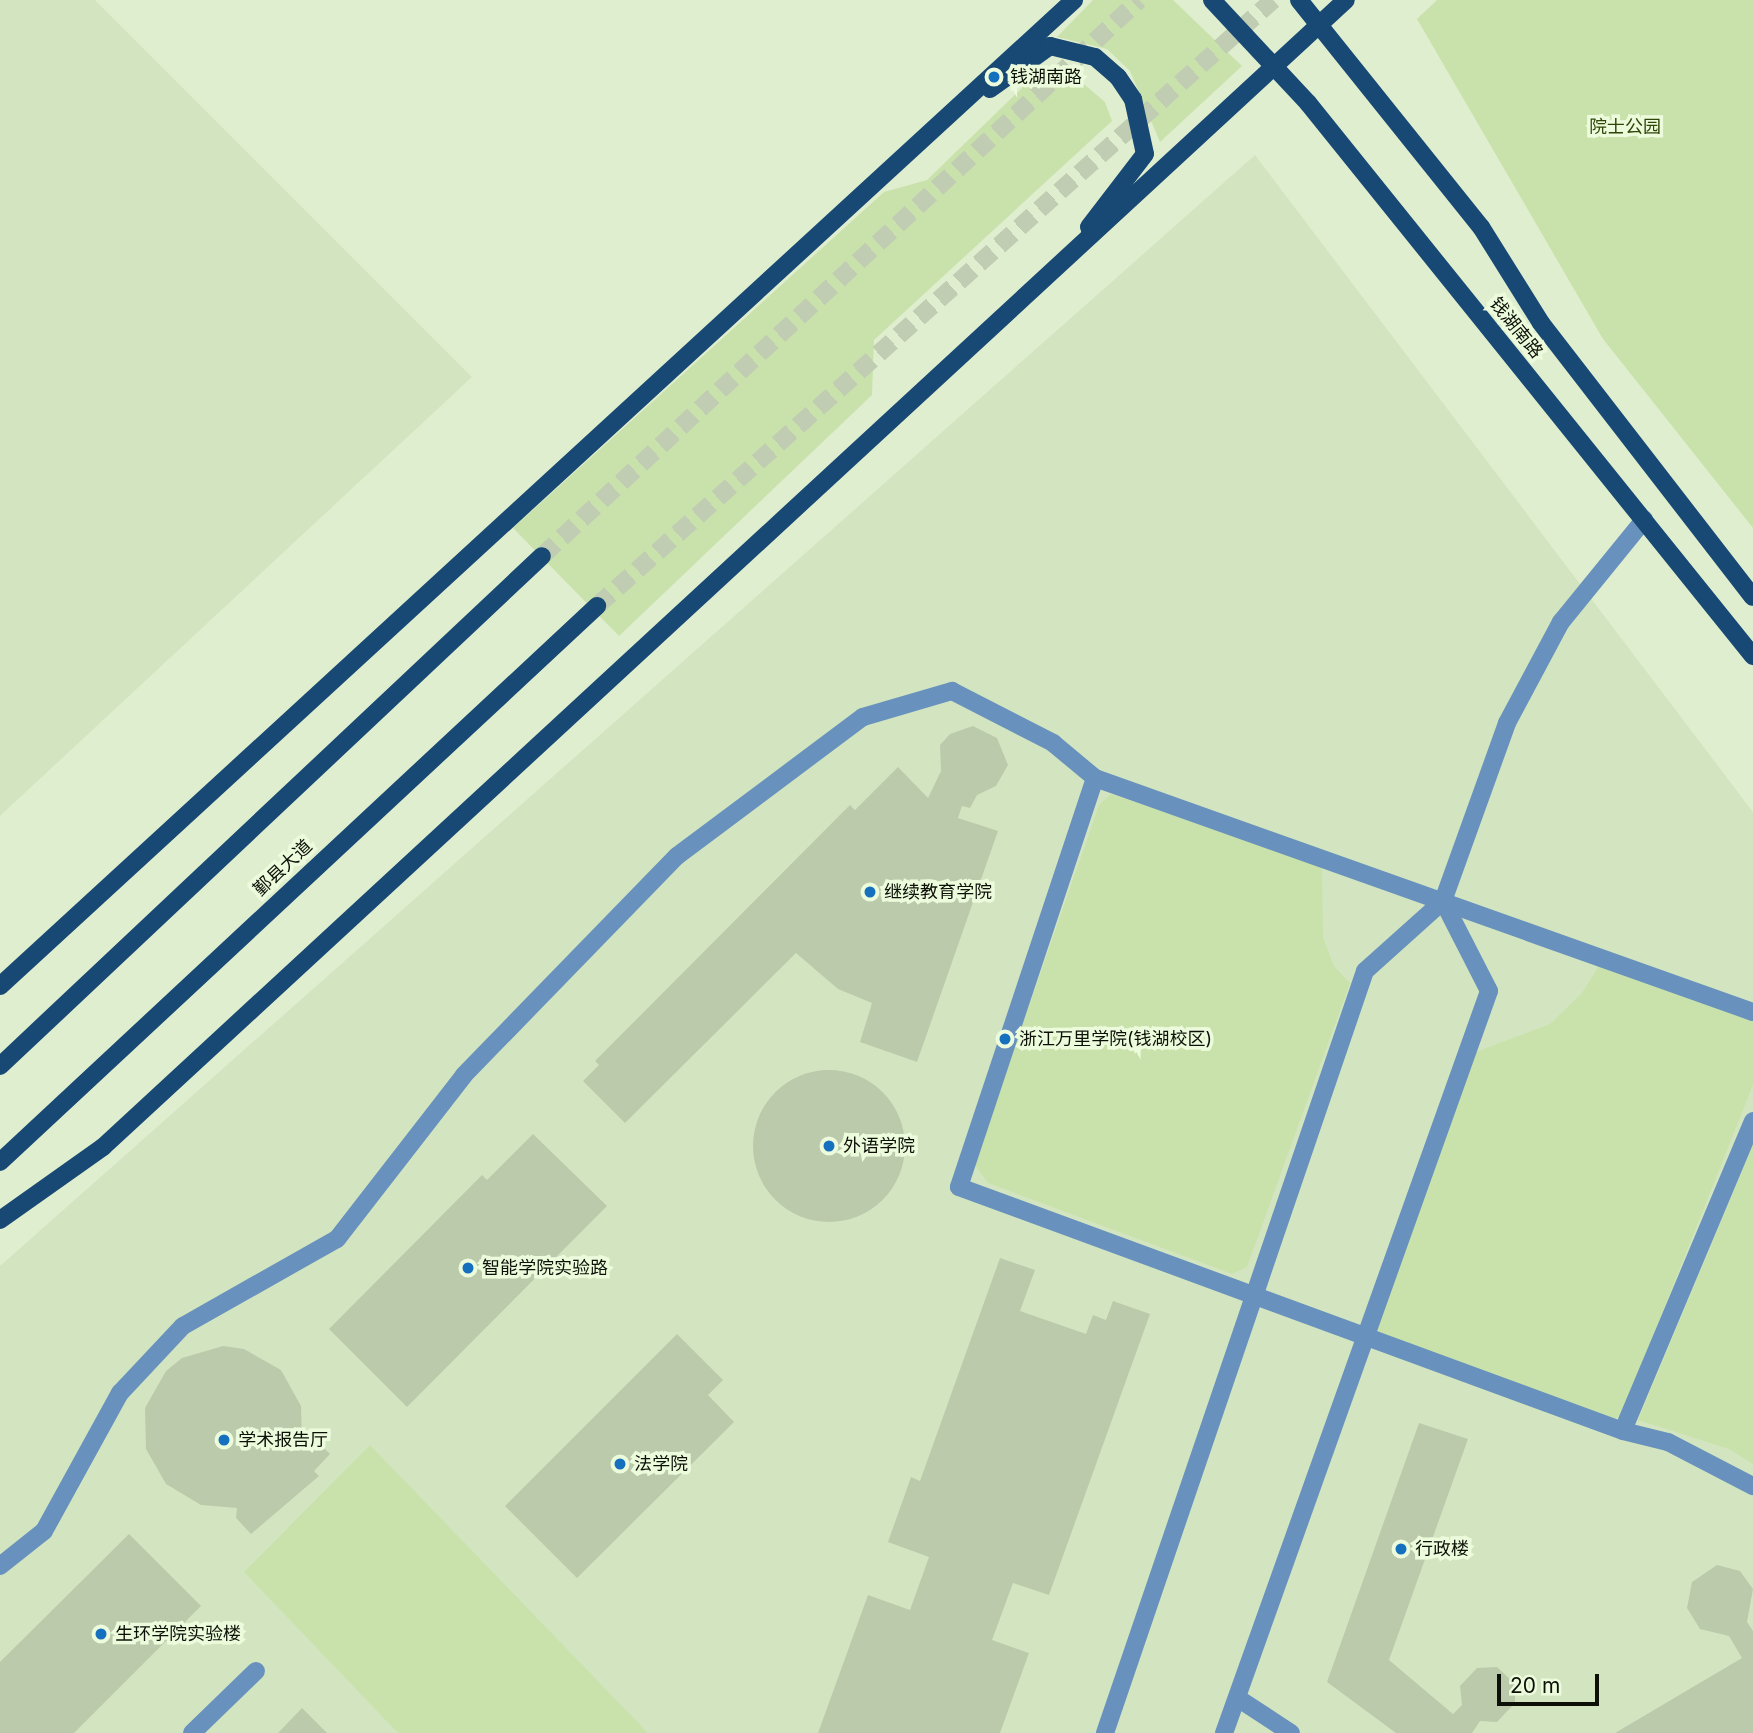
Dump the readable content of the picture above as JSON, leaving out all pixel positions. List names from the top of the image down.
{
  "streets": {
    "main road": ["钱湖南路", "鄞县大道"]
  },
  "parks": ["院士公园"],
  "places": [
    "钱湖南路",
    "继续教育学院",
    "浙江万里学院(钱湖校区)",
    "外语学院",
    "智能学院实验路",
    "学术报告厅",
    "法学院",
    "行政楼",
    "生环学院实验楼"
  ],
  "scale_bar": "20 m"
}
